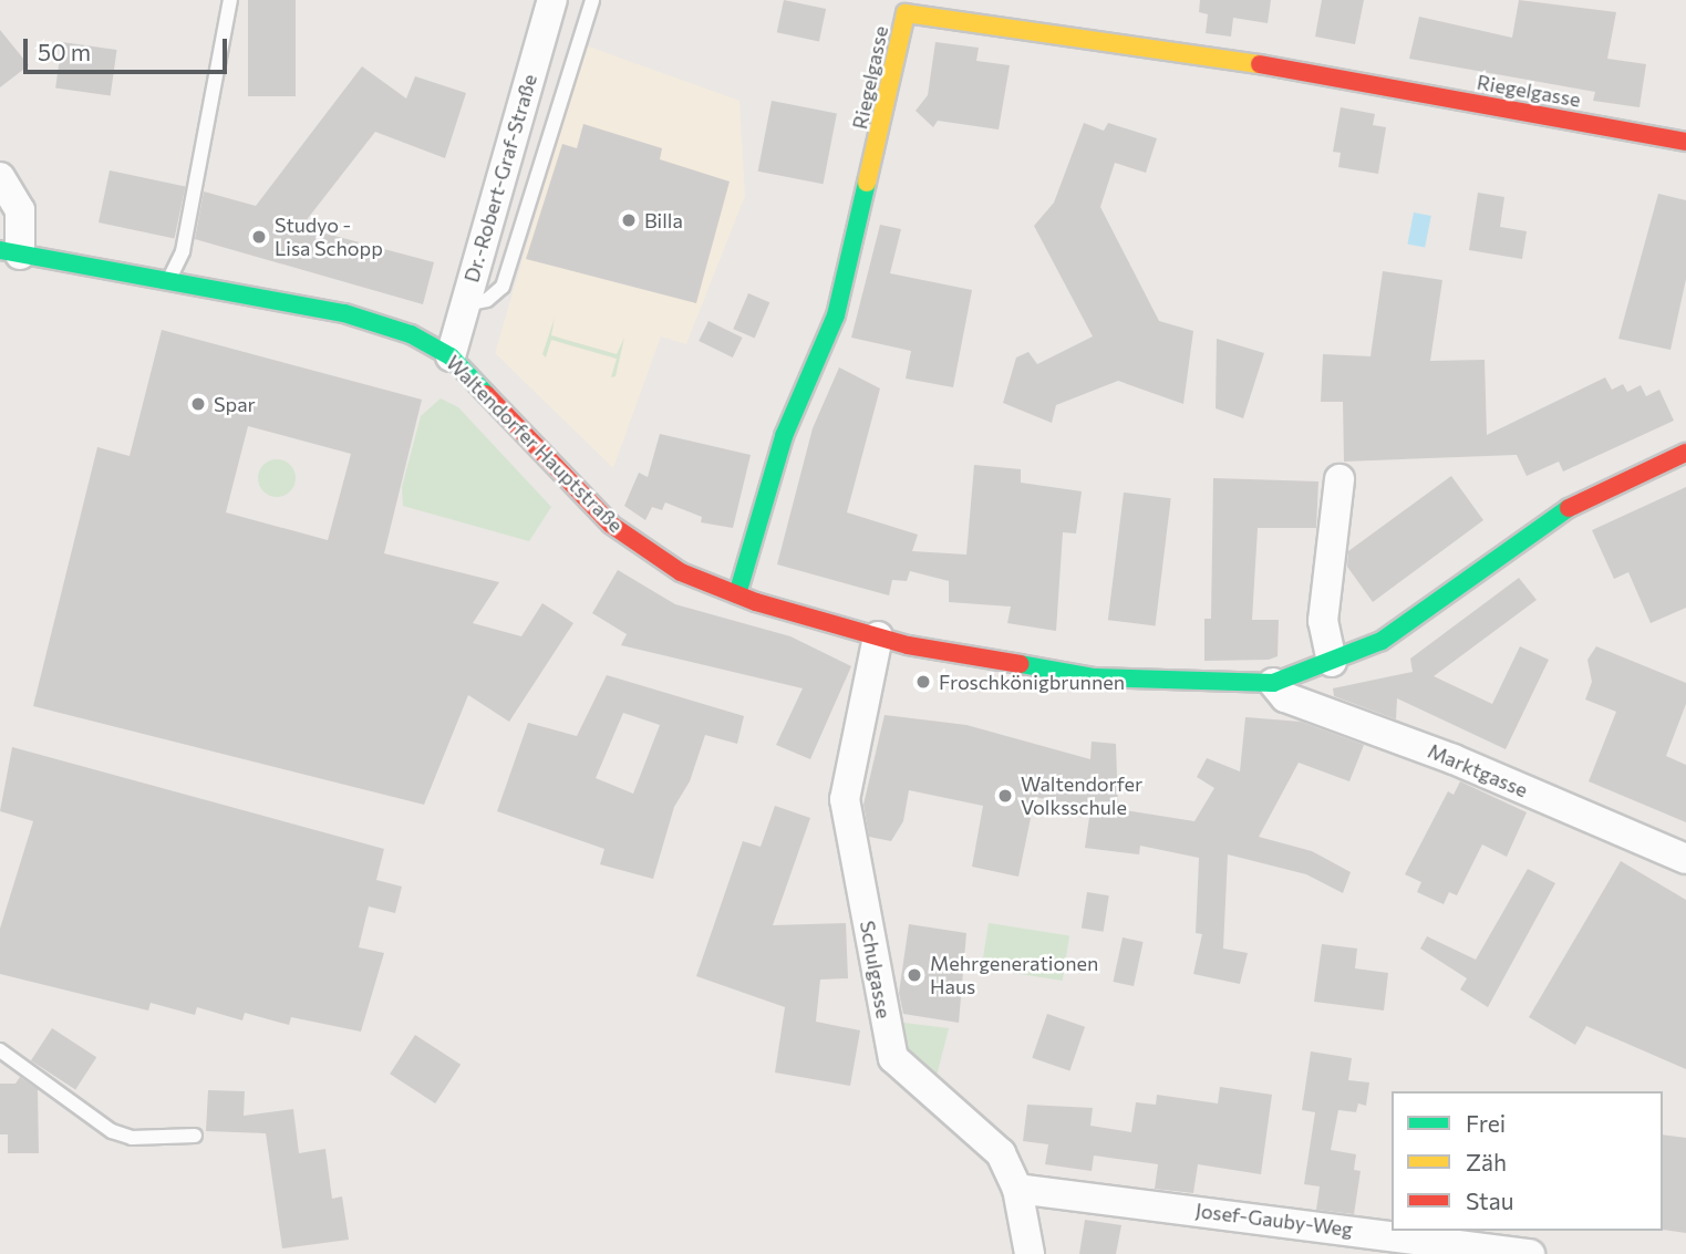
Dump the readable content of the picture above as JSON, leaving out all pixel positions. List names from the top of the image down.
{
  "streets": {
    "main road": ["Riegelgasse", "Waltendorfer Hauptstraße"],
    "street": [
      "Dr.-Robert-Graf-Straße",
      "Marktgasse",
      "Schulgasse",
      "Josef-Gauby-Weg"
    ]
  },
  "crossings": [
    ["Riegelgasse", "Waltendorfer Hauptstraße"],
    ["Dr.-Robert-Graf-Straße", "Waltendorfer Hauptstraße"],
    ["Waltendorfer Hauptstraße", "Marktgasse"],
    ["Waltendorfer Hauptstraße", "Schulgasse"],
    ["Schulgasse", "Josef-Gauby-Weg"]
  ],
  "places": [
    "Billa",
    "Studyo - Lisa Schopp",
    "Spar",
    "Froschkönigbrunnen",
    "Waltendorfer Volksschule",
    "Mehrgenerationen Haus"
  ],
  "legend": ["Frei", "Zäh", "Stau"],
  "scale_bar": "50 m"
}
